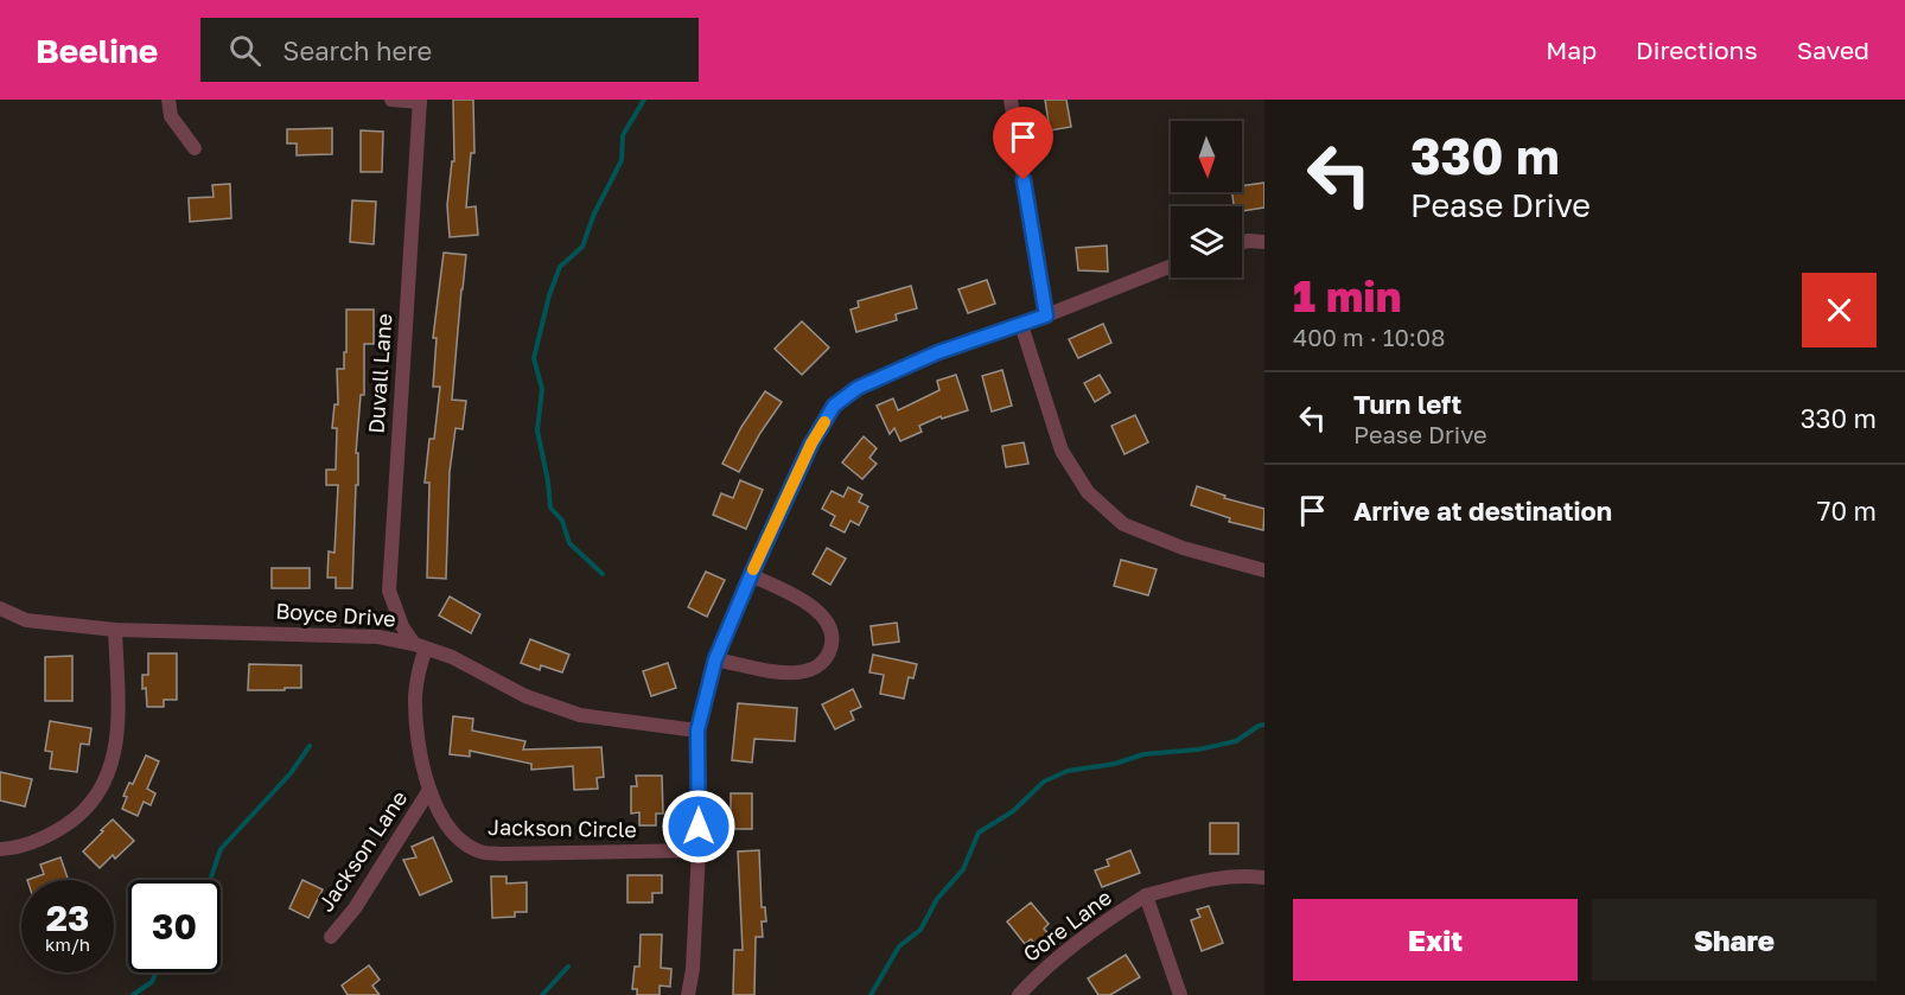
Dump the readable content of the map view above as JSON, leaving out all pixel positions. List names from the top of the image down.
{
  "streets": {
    "street": [
      "Duvall Lane",
      "Boyce Drive",
      "Jackson Circle",
      "Jackson Lane",
      "Gore Lane"
    ]
  },
  "crossings": [
    ["Duvall Lane", "Boyce Drive"],
    ["Duvall Lane", "Jackson Circle"],
    ["Boyce Drive", "Jackson Circle"],
    ["Jackson Circle", "Jackson Lane"]
  ],
  "north": "bottom",
  "page": {
    "header": "Beeline",
    "search": "Search here",
    "nav": ["Map", "Directions", "Saved"],
    "turn": ["330 m", "Pease Drive"],
    "heading": ["1 min", "400 m · 10:08"],
    "list": [
      {
        "name": "Turn left",
        "note": "Pease Drive",
        "value": "330 m"
      },
      {
        "name": "Arrive at destination",
        "value": "70 m"
      }
    ],
    "speed": "23 km/h",
    "limit": "30",
    "buttons": ["Exit", "Share"]
  }
}
